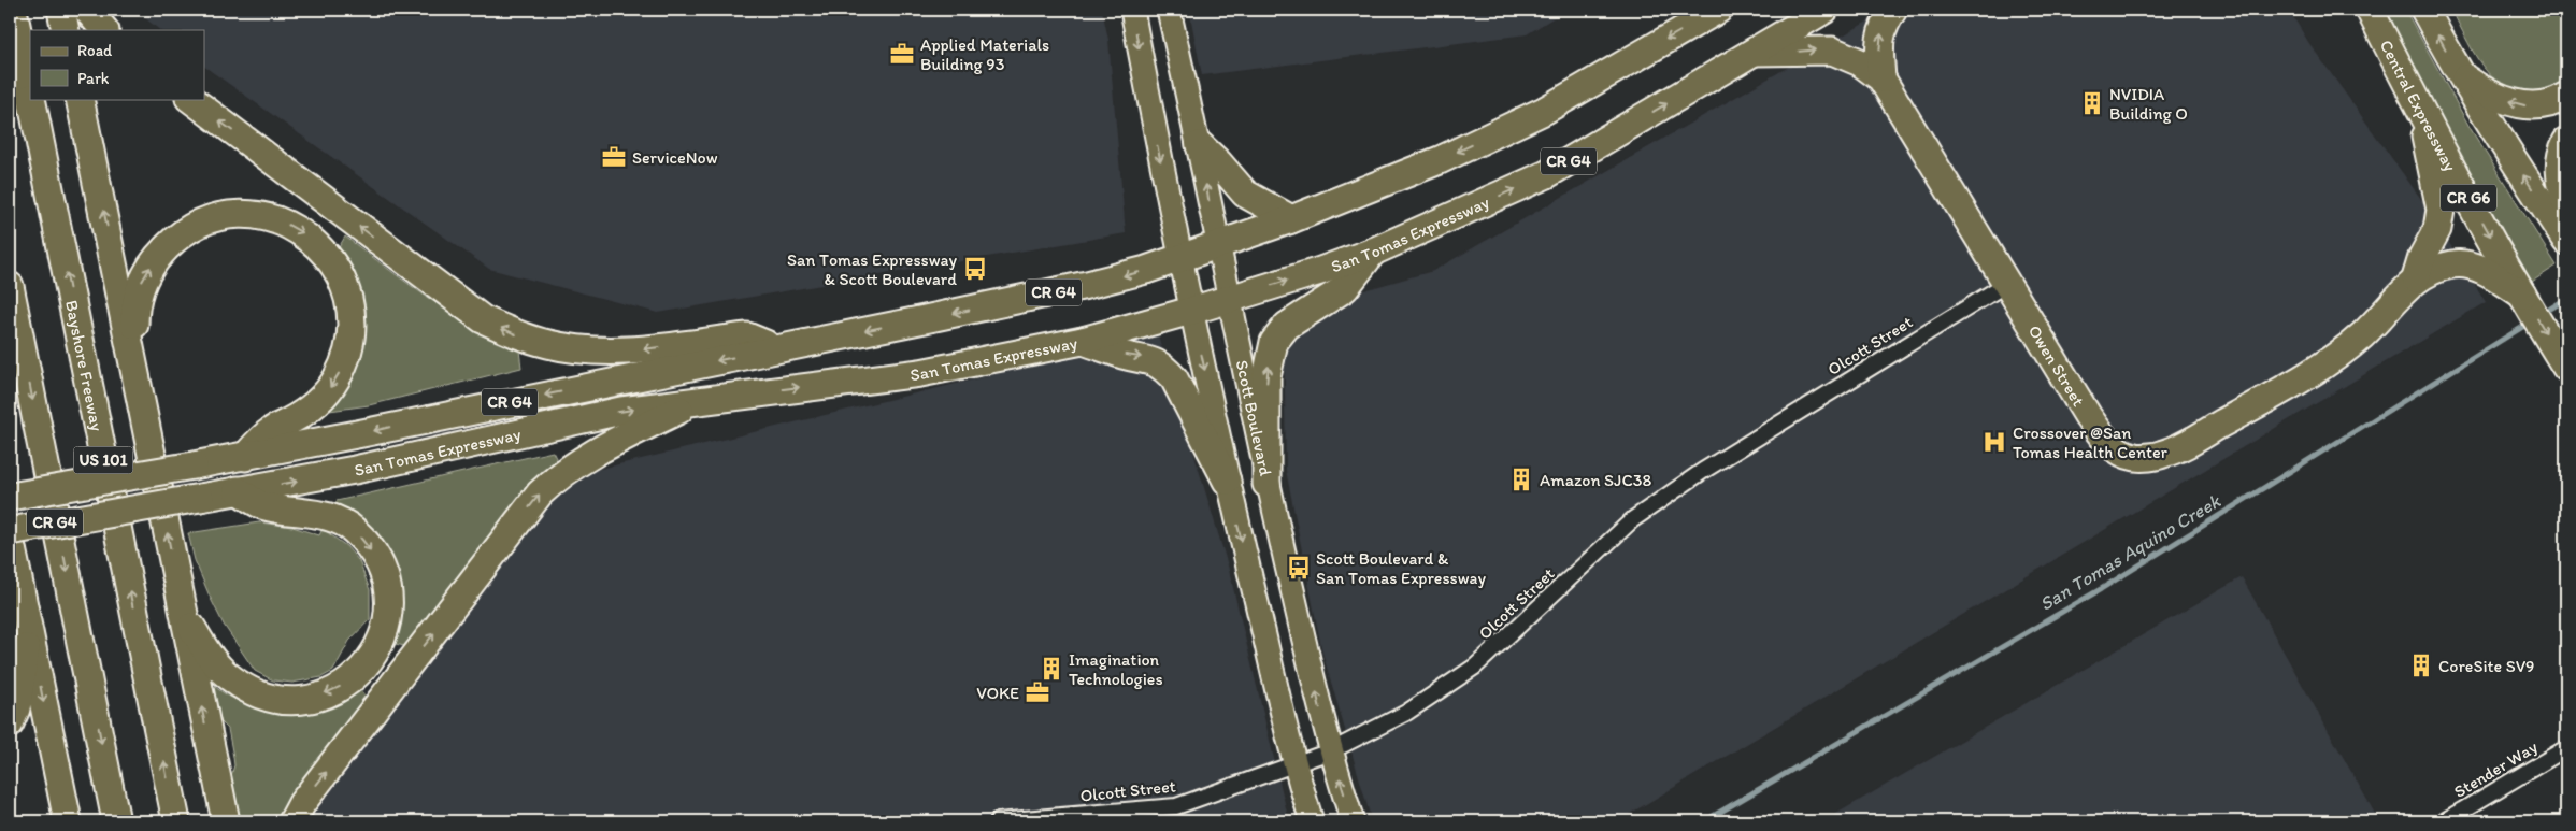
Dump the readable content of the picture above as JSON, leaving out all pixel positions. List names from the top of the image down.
{
  "streets": {
    "highway": [
      "Central Expressway",
      "CR G4",
      "CR G6",
      "San Tomas Expressway",
      "Owen Street",
      "Bayshore Freeway",
      "US 101"
    ],
    "main road": ["Scott Boulevard"],
    "street": ["Olcott Street", "Stender Way"]
  },
  "crossings": [
    ["San Tomas Expressway", "Scott Boulevard"],
    ["Olcott Street", "Owen Street"],
    ["Olcott Street", "Scott Boulevard"]
  ],
  "water": ["San Tomas Aquino Creek"],
  "places": {
    "office": ["Applied Materials Building 93", "ServiceNow", "VOKE"],
    "building": [
      "NVIDIA Building O",
      "Amazon SJC38",
      "CoreSite SV9",
      "Imagination Technologies"
    ],
    "bus stop": ["San Tomas Expressway & Scott Boulevard", "Scott Boulevard & San Tomas Expressway"],
    "hospital": ["Crossover @San Tomas Health Center"]
  },
  "legend": ["Road", "Park"]
}
